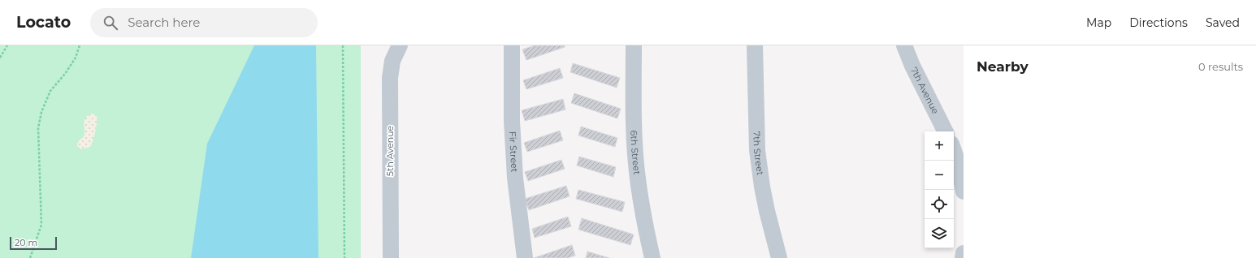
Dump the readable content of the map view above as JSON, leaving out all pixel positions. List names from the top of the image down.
{
  "streets": {
    "street": [
      "7th Avenue",
      "5th Avenue",
      "Fir Street",
      "6th Street",
      "7th Street"
    ]
  },
  "scale_bar": "20 m",
  "page": {
    "header": "Locato",
    "search": "Search here",
    "nav": ["Map", "Directions", "Saved"],
    "heading": ["Nearby", "0 results"],
    "map_buttons": ["+", "−"],
    "scale": "20 m"
  }
}
